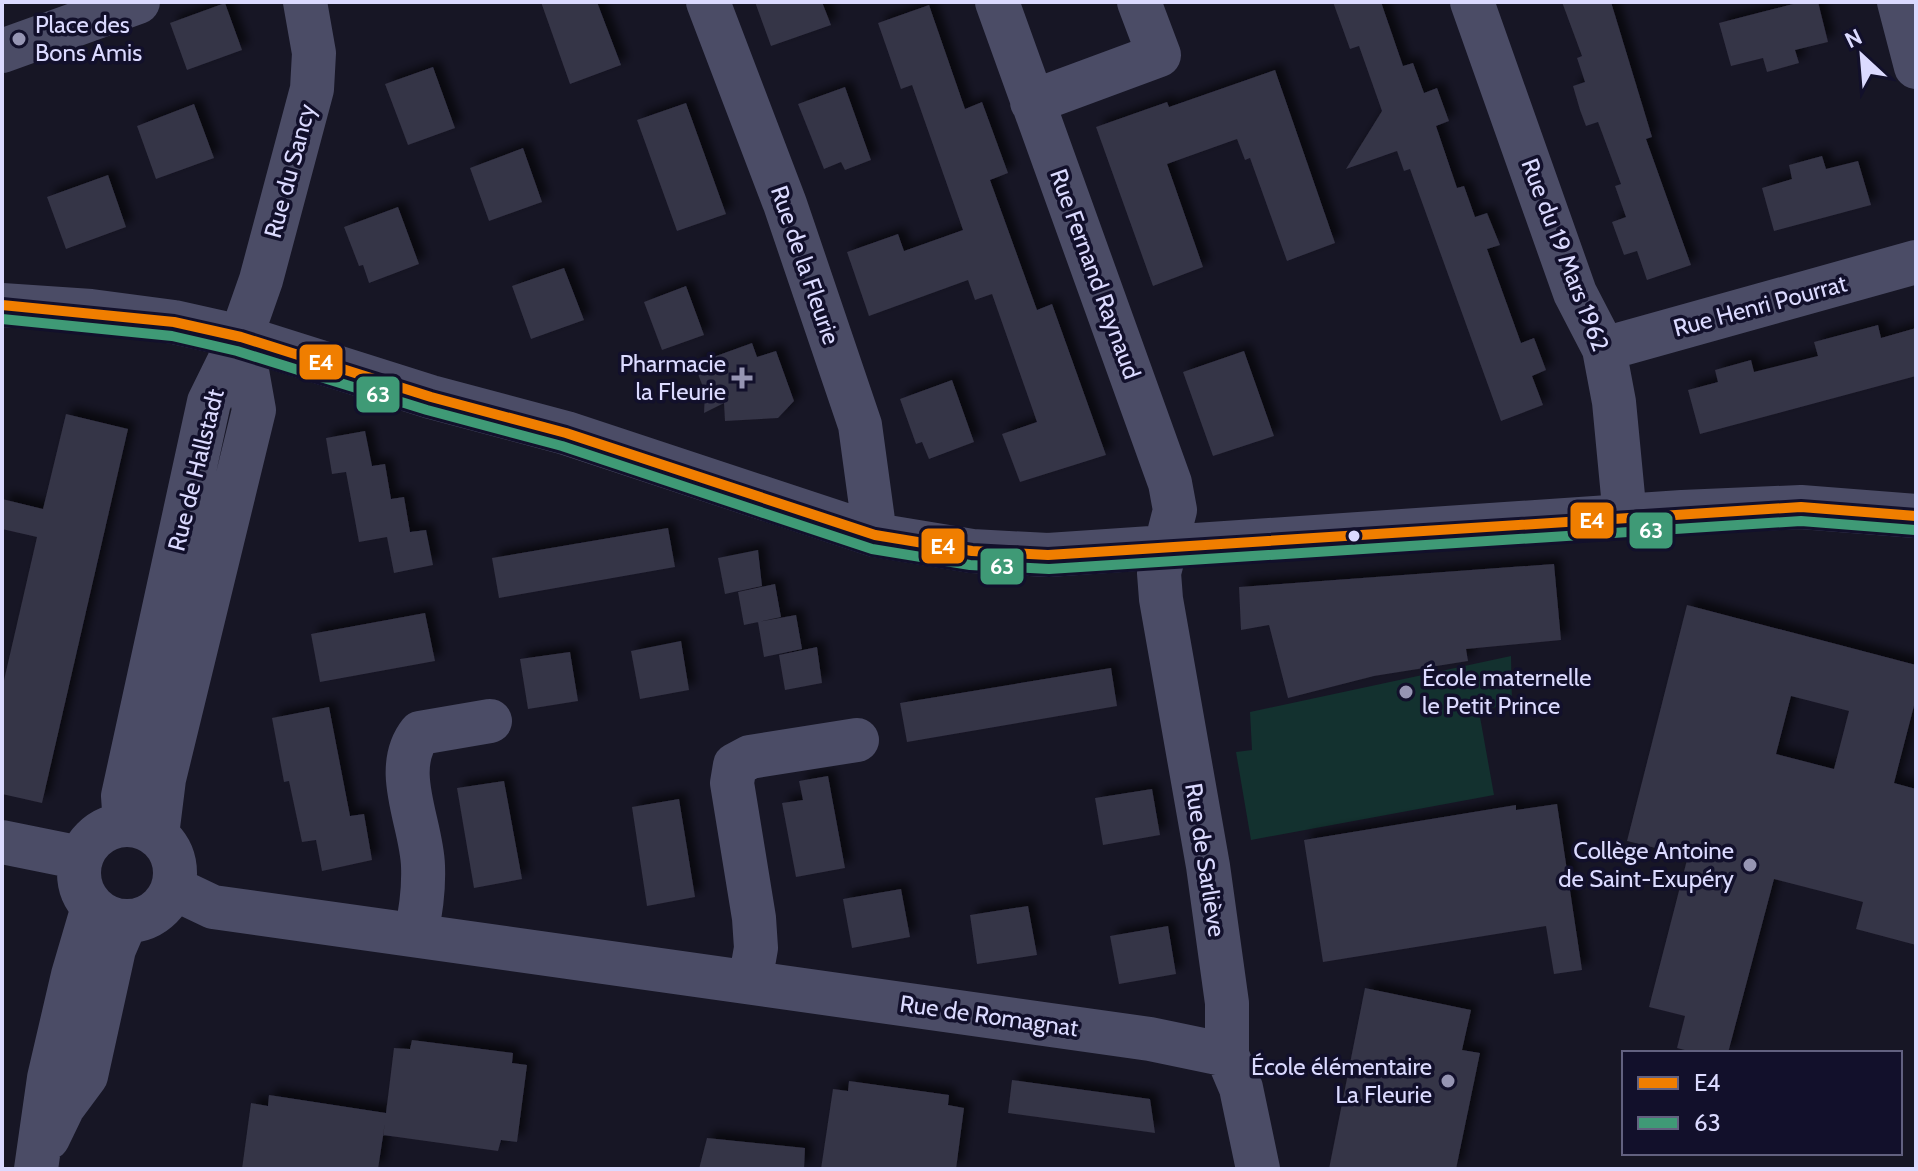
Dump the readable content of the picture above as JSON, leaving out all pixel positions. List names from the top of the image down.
{
  "streets": {
    "street": [
      "Rue du Sancy",
      "Rue du 19 Mars 1962",
      "Rue de la Fleurie",
      "Rue Fernand Raynaud",
      "Rue Henri Pourrat",
      "Rue de Hallstadt",
      "Rue de Sarliève",
      "Rue de Romagnat"
    ]
  },
  "crossings": [
    ["Rue du Sancy", "Rue de Hallstadt"],
    ["Rue du 19 Mars 1962", "Rue Henri Pourrat"],
    ["Rue Fernand Raynaud", "Rue de Sarliève"],
    ["Rue de Hallstadt", "Rue de Romagnat"],
    ["Rue de Sarliève", "Rue de Romagnat"]
  ],
  "places": {
    "other": [
      "Place des Bons Amis",
      "École maternelle le Petit Prince",
      "Collège Antoine de Saint-Exupéry",
      "École élémentaire La Fleurie"
    ],
    "health": ["Pharmacie la Fleurie"]
  },
  "lines": ["transit line E4", "transit line 63"],
  "legend": ["E4", "63"],
  "north": "top left"
}
